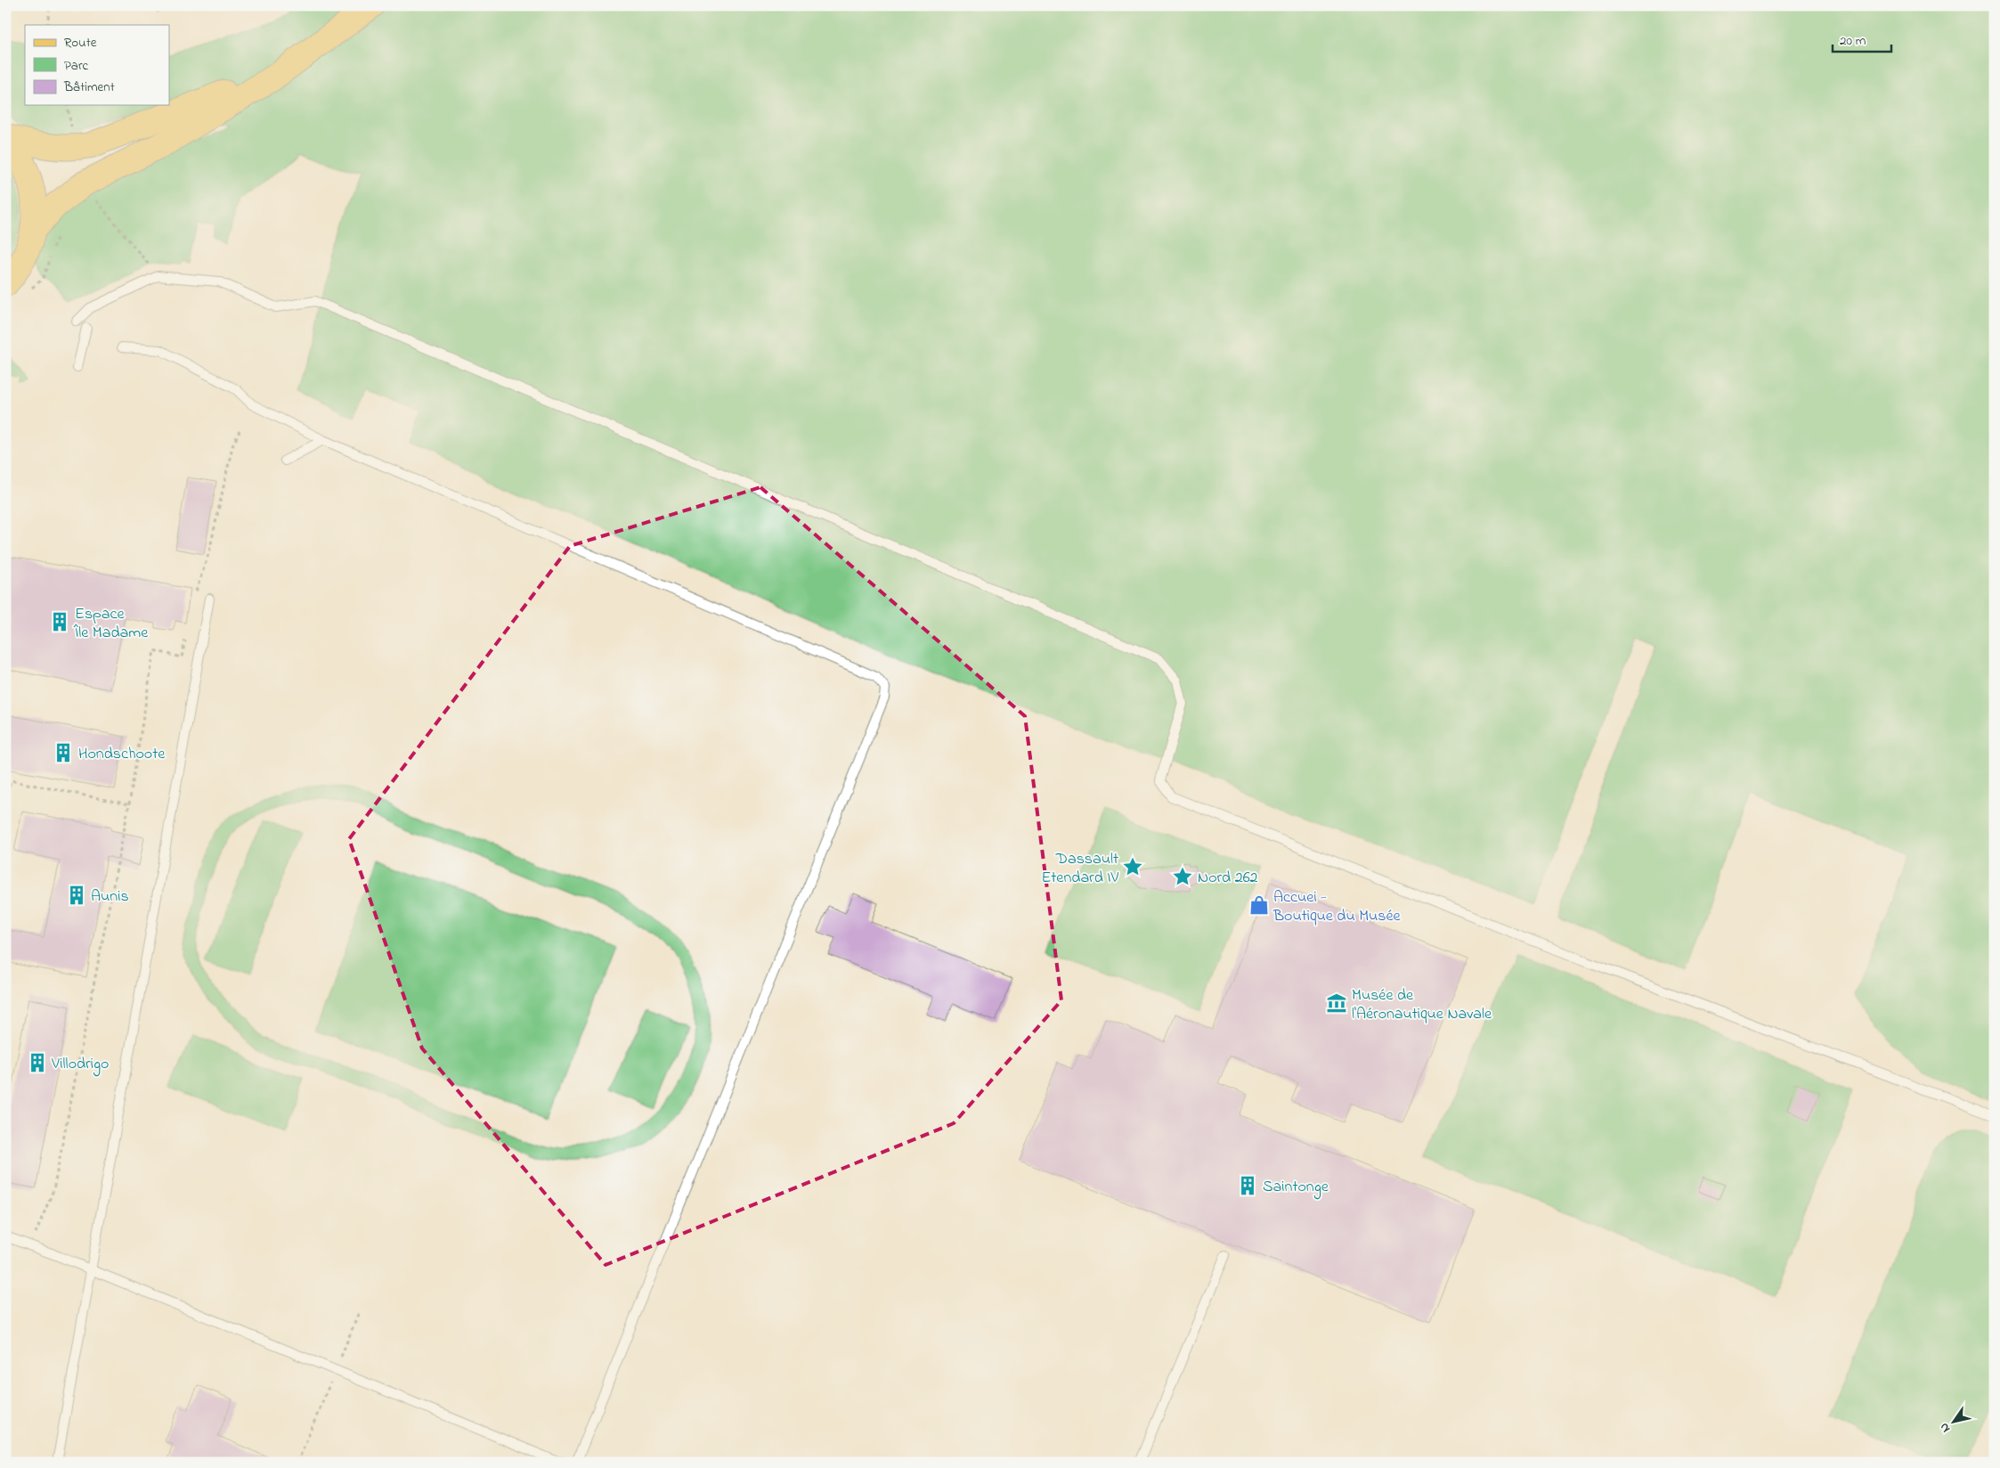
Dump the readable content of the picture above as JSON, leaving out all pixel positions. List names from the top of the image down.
{
  "places": {
    "building": [
      "Espace Île Madame",
      "Hondschoote",
      "Aunis",
      "Villodrigo",
      "Saintonge"
    ],
    "place": ["Dassault Etendard IV", "Nord 262"],
    "shop": ["Accuei - Boutique du Musée"],
    "museum": ["Musée de l'Aéronautique Navale"]
  },
  "legend": ["Route", "Parc", "Bâtiment"],
  "scale_bar": "20 m",
  "north": "bottom left"
}
